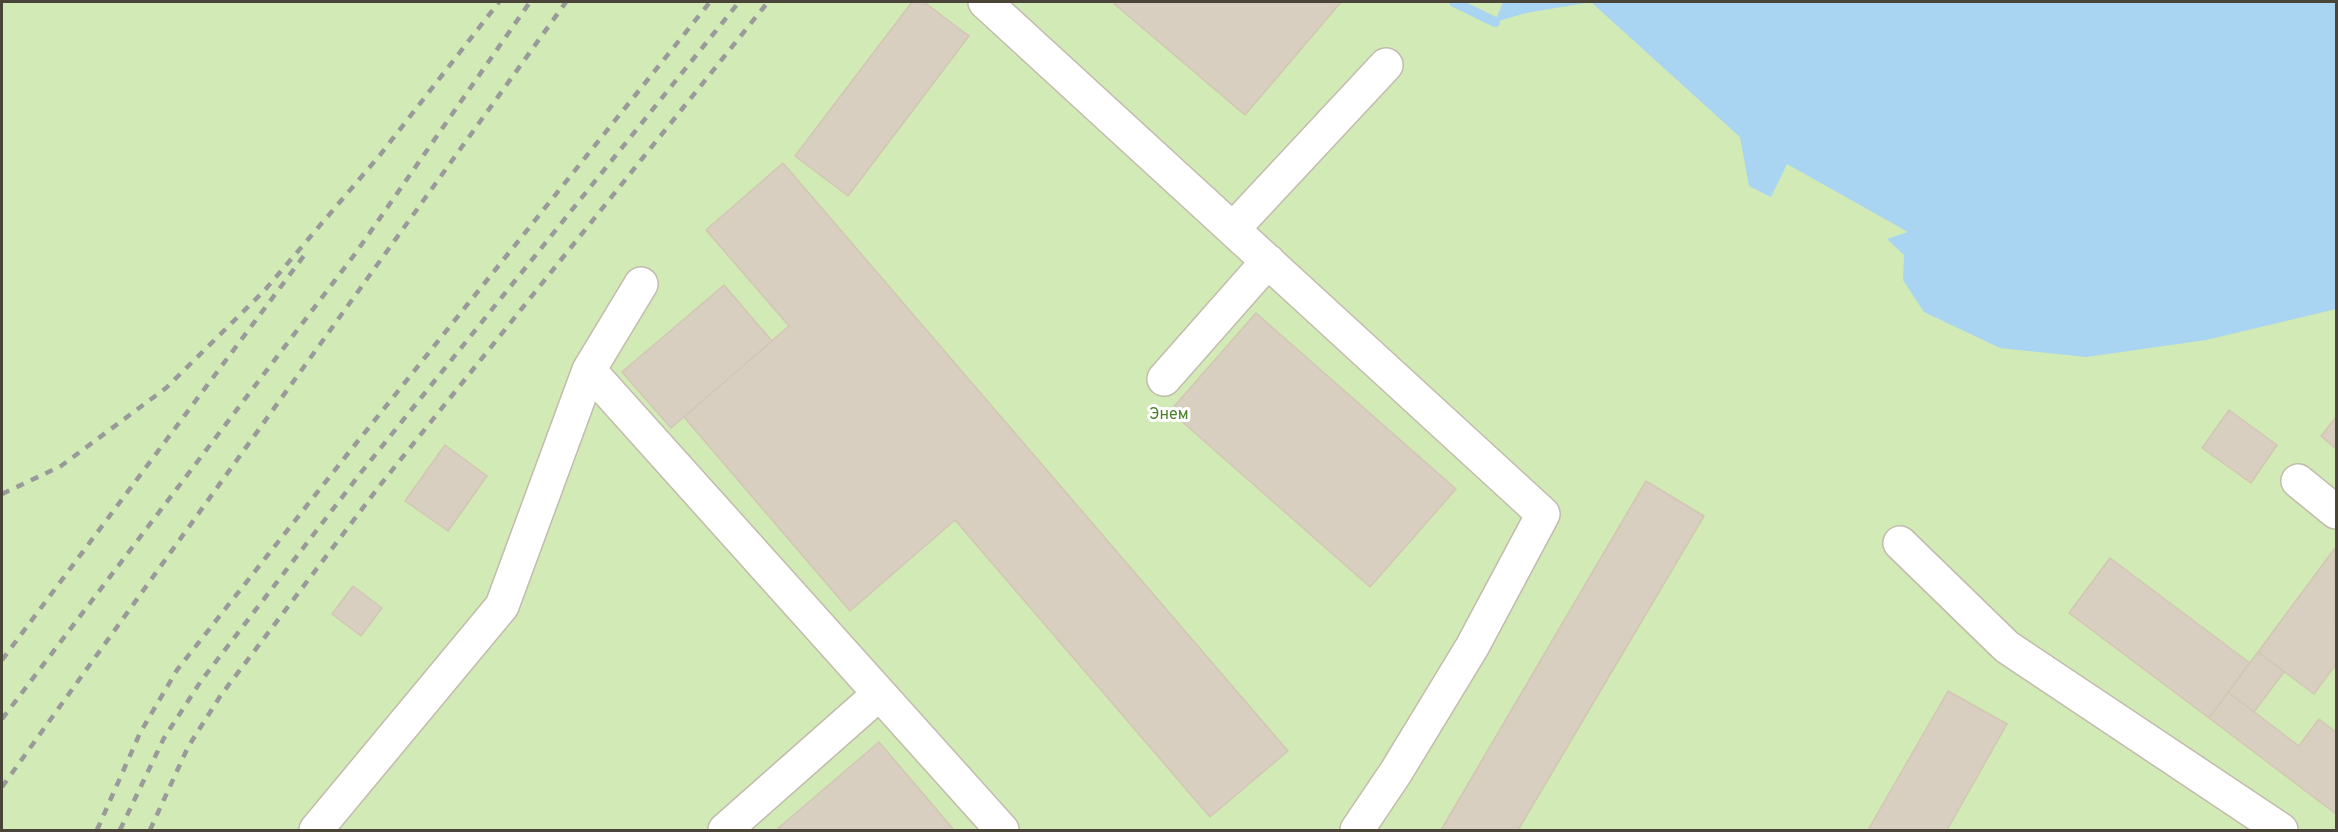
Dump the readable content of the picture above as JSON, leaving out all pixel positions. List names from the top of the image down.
{
  "parks": ["Энем"]
}
